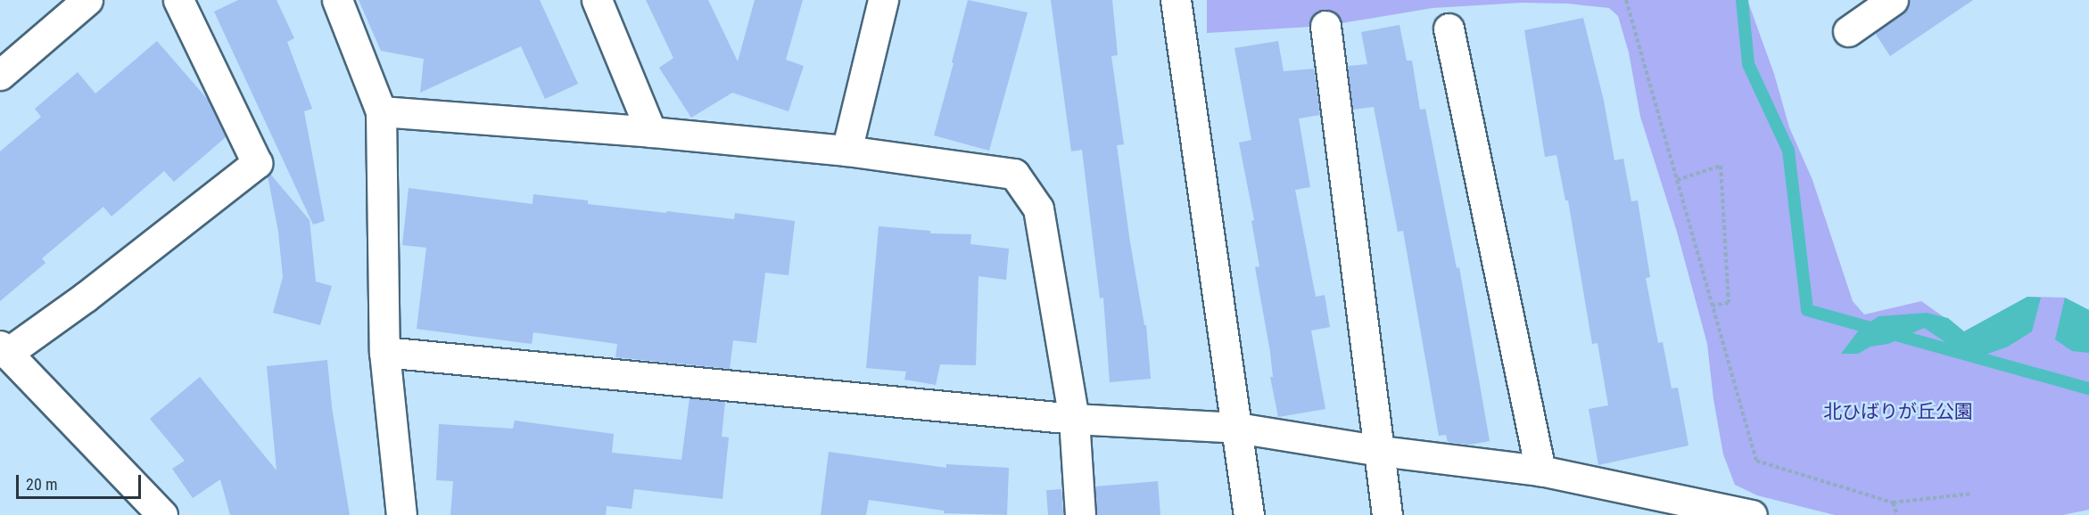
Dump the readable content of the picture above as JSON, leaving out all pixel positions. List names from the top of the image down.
{
  "parks": ["北ひばりが丘公園"],
  "scale_bar": "20 m"
}
